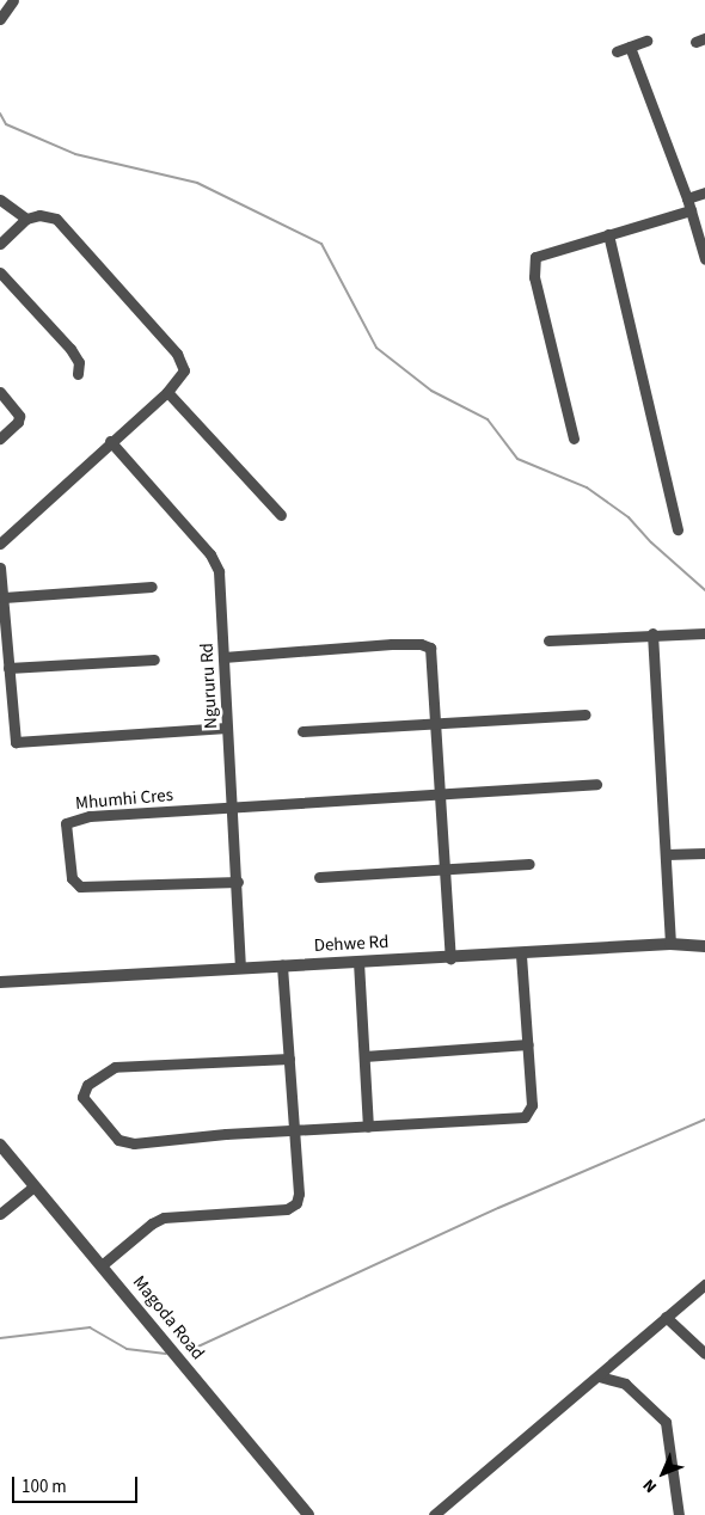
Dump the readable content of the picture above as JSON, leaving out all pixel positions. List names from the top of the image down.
{
  "streets": {
    "street": [
      "Ngururu Rd",
      "Mhumhi Cres",
      "Dehwe Rd",
      "Magoda Road"
    ]
  },
  "crossings": [
    ["Ngururu Rd", "Mhumhi Cres"],
    ["Ngururu Rd", "Dehwe Rd"]
  ],
  "scale_bar": "100 m",
  "north": "bottom left"
}
